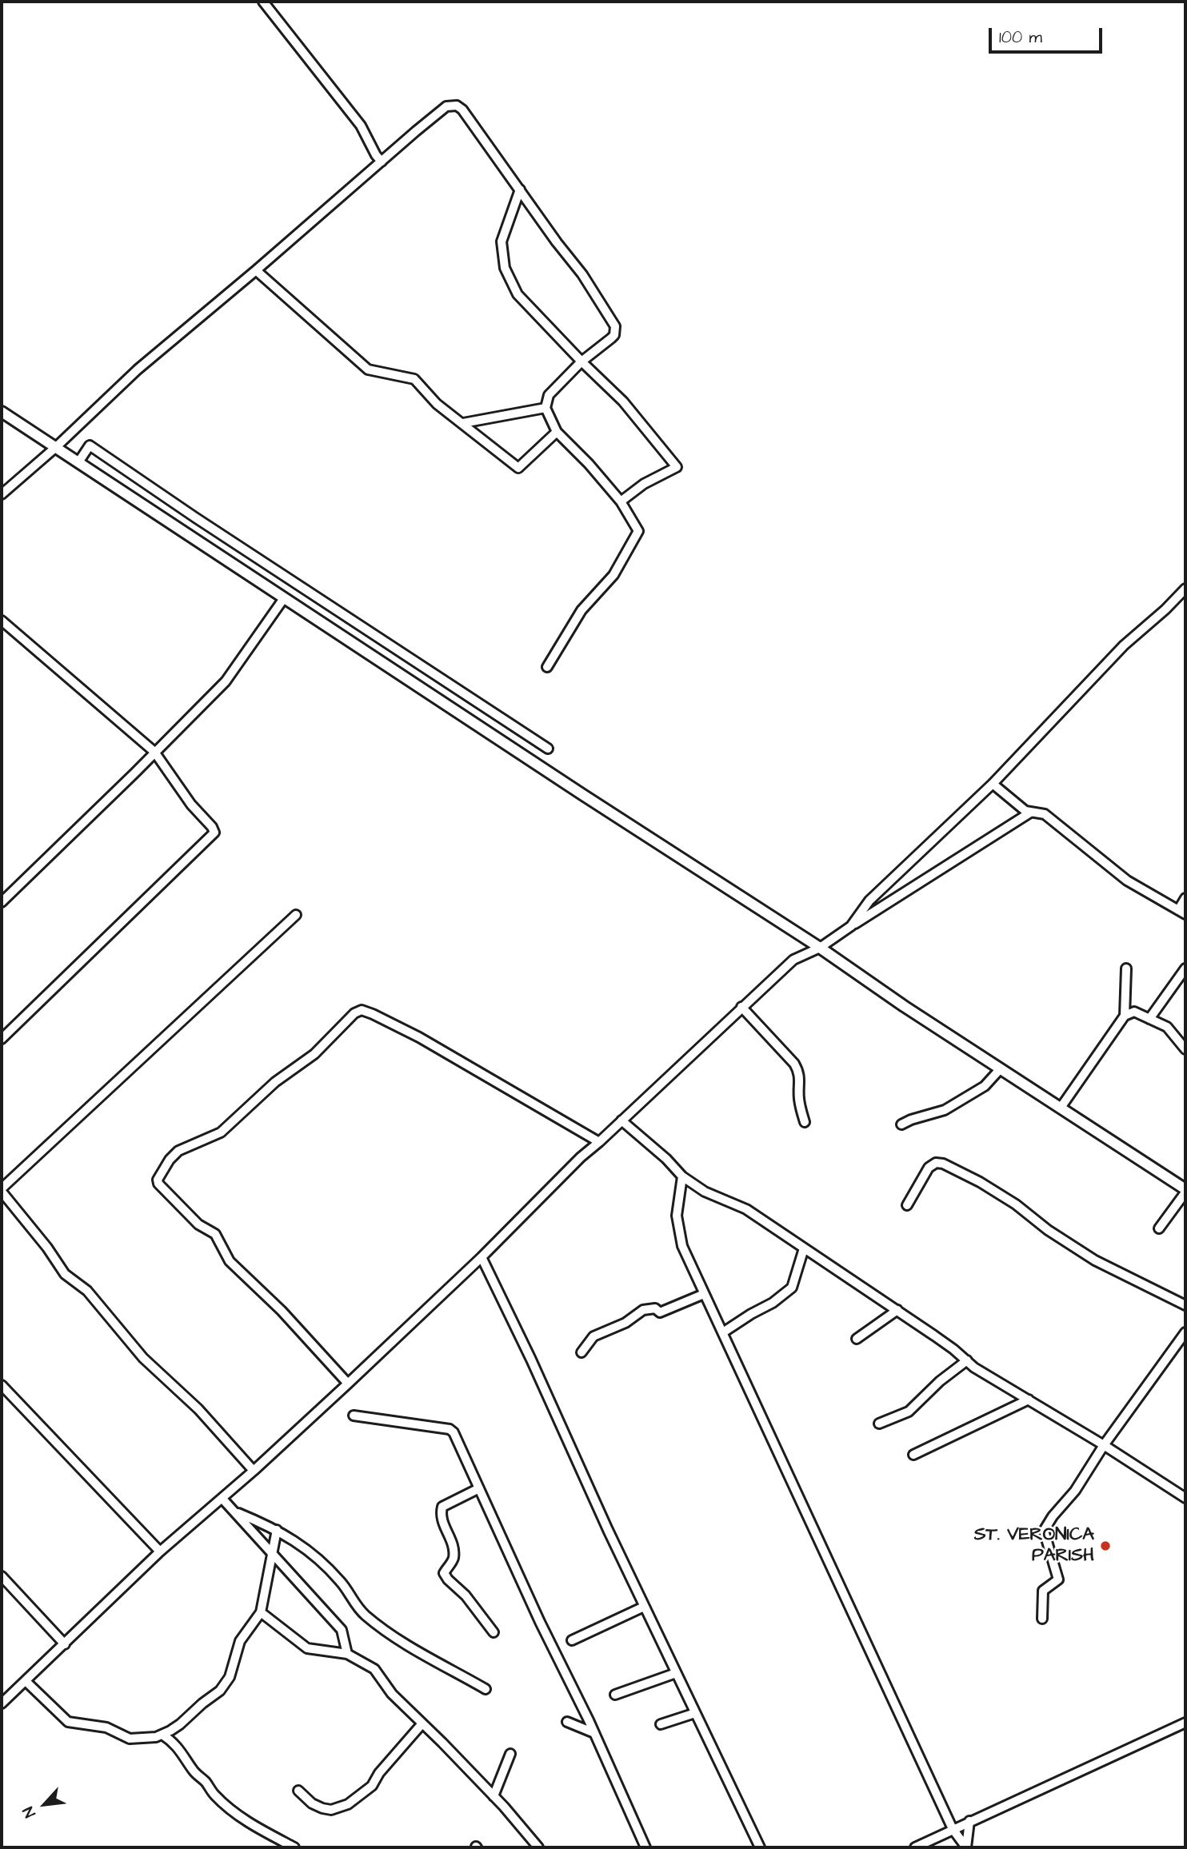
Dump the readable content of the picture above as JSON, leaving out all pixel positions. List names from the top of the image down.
{
  "places": ["ST. VERONICA PARISH"],
  "scale_bar": "100 m",
  "north": "bottom left"
}
